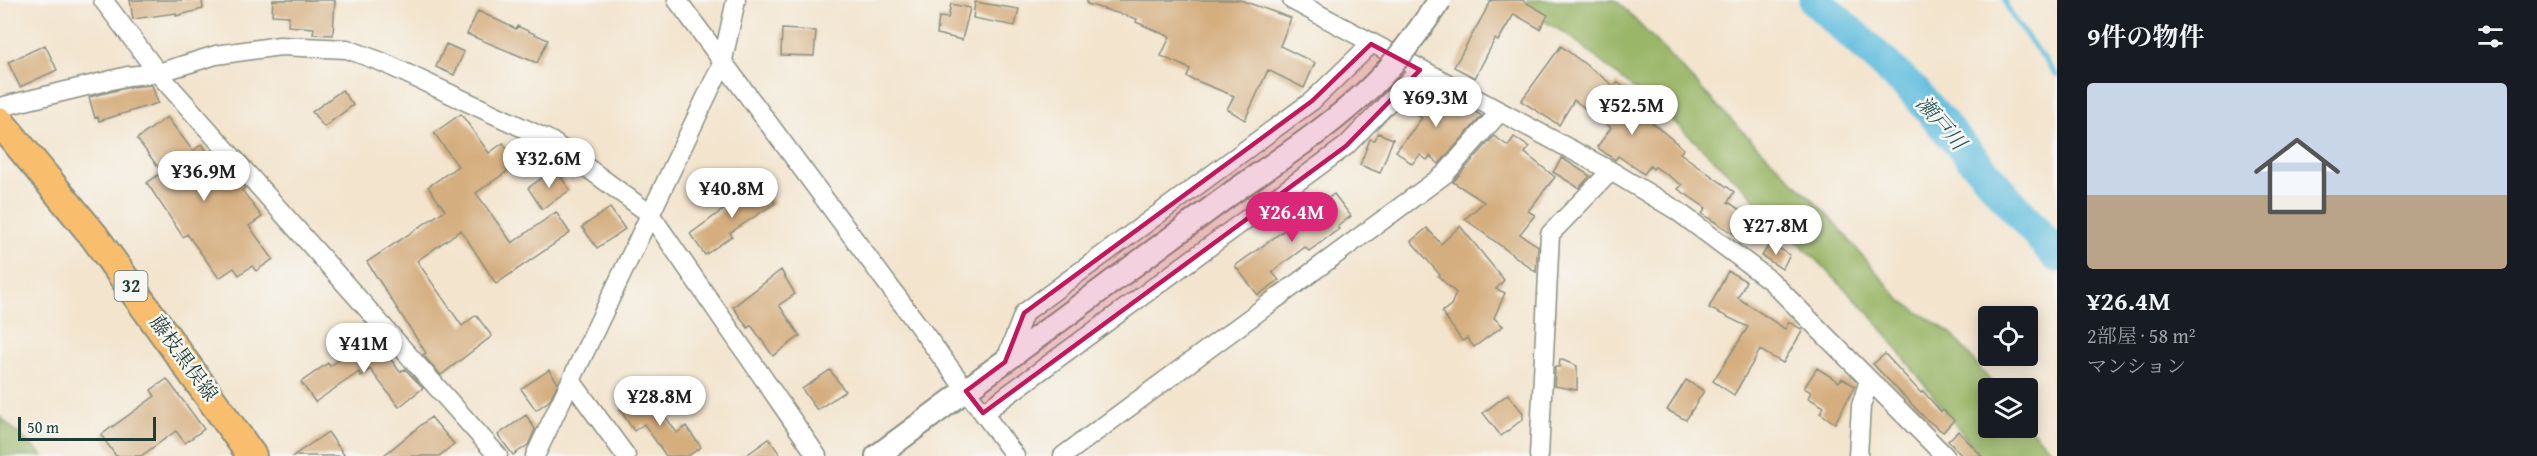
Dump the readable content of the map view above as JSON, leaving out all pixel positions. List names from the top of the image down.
{
  "streets": {
    "main road": ["32", "藤枝黒俣線"]
  },
  "water": ["瀬戸川"],
  "scale_bar": "50 m",
  "page": {
    "heading": "9件の物件",
    "list": [
      {
        "name": "¥26.4M",
        "note": "2部屋 · 58 m² · マンション"
      }
    ],
    "price": [
      "¥69.3M",
      "¥52.5M",
      "¥32.6M",
      "¥36.9M",
      "¥40.8M",
      "¥26.4M",
      "¥27.8M",
      "¥41M",
      "¥28.8M"
    ],
    "scale": "50 m"
  }
}
